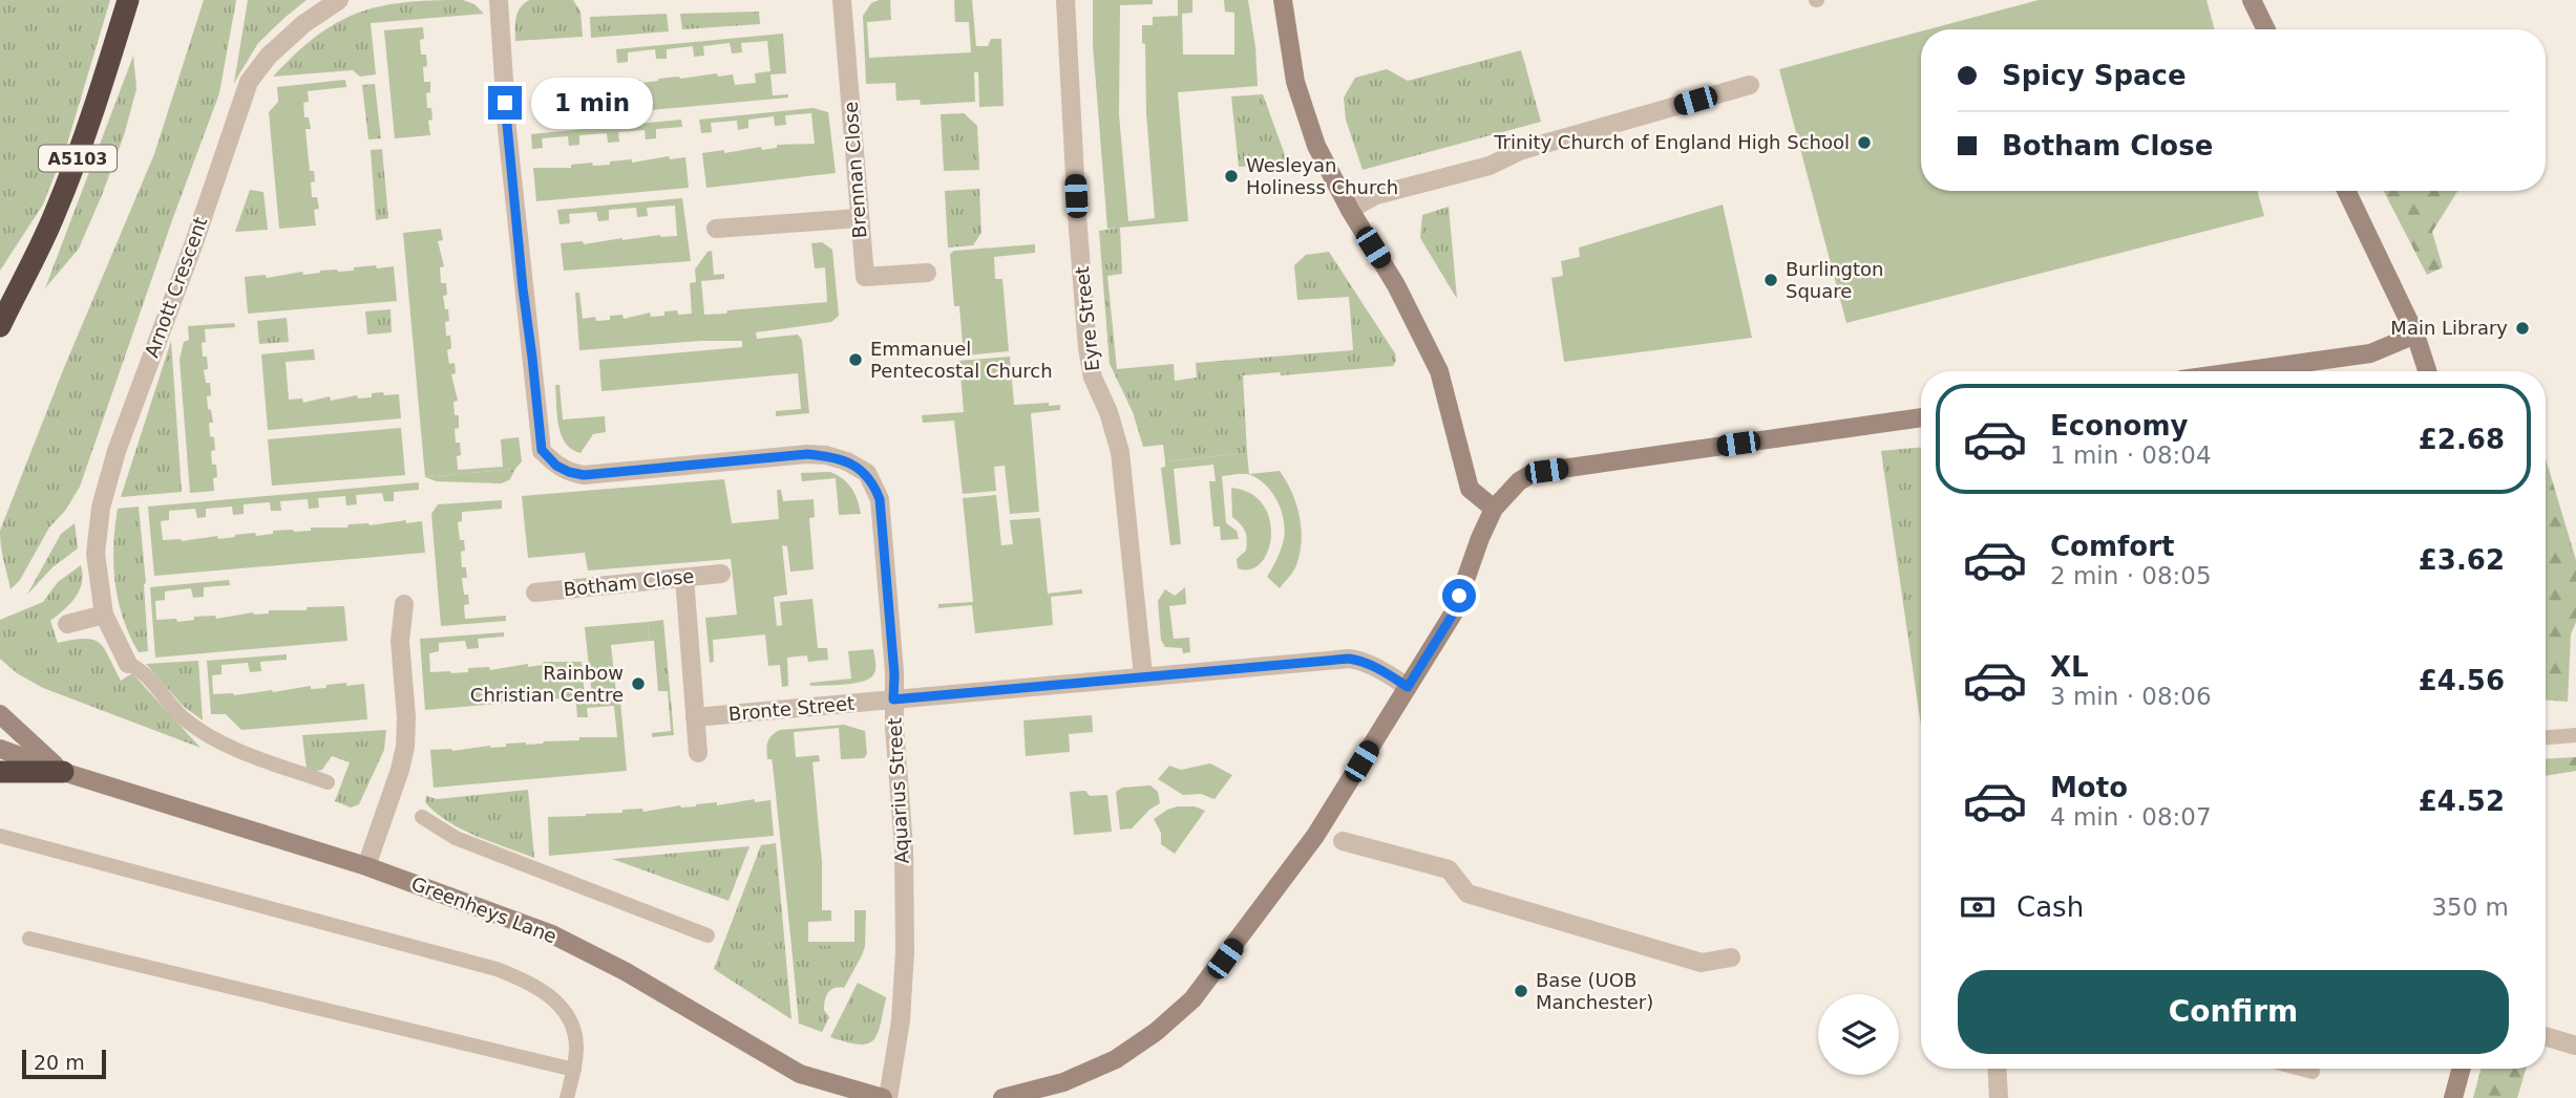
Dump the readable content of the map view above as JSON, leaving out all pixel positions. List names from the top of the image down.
{
  "streets": {
    "highway": ["A5103"],
    "street": [
      "Brennan Close",
      "Arnott Crescent",
      "Eyre Street",
      "Botham Close",
      "Bronte Street",
      "Aquarius Street",
      "Greenheys Lane"
    ]
  },
  "crossings": [
    ["Eyre Street", "Bronte Street"],
    ["Bronte Street", "Aquarius Street"]
  ],
  "places": [
    "Trinity Church of England High School",
    "Wesleyan Holiness Church",
    "Burlington Square",
    "Main Library",
    "Emmanuel Pentecostal Church",
    "Rainbow Christian Centre",
    "Base (UOB Manchester)"
  ],
  "scale_bar": "20 m",
  "page": {
    "banner": ["Spicy Space", "Botham Close"],
    "bubble": "1 min",
    "list": [
      {
        "name": "Economy",
        "note": "1 min · 08:04",
        "value": "£2.68"
      },
      {
        "name": "Comfort",
        "note": "2 min · 08:05",
        "value": "£3.62"
      },
      {
        "name": "XL",
        "note": "3 min · 08:06",
        "value": "£4.56"
      },
      {
        "name": "Moto",
        "note": "4 min · 08:07",
        "value": "£4.52"
      }
    ],
    "pay": ["Cash", "350 m"],
    "buttons": "Confirm",
    "scale": "20 m"
  }
}
